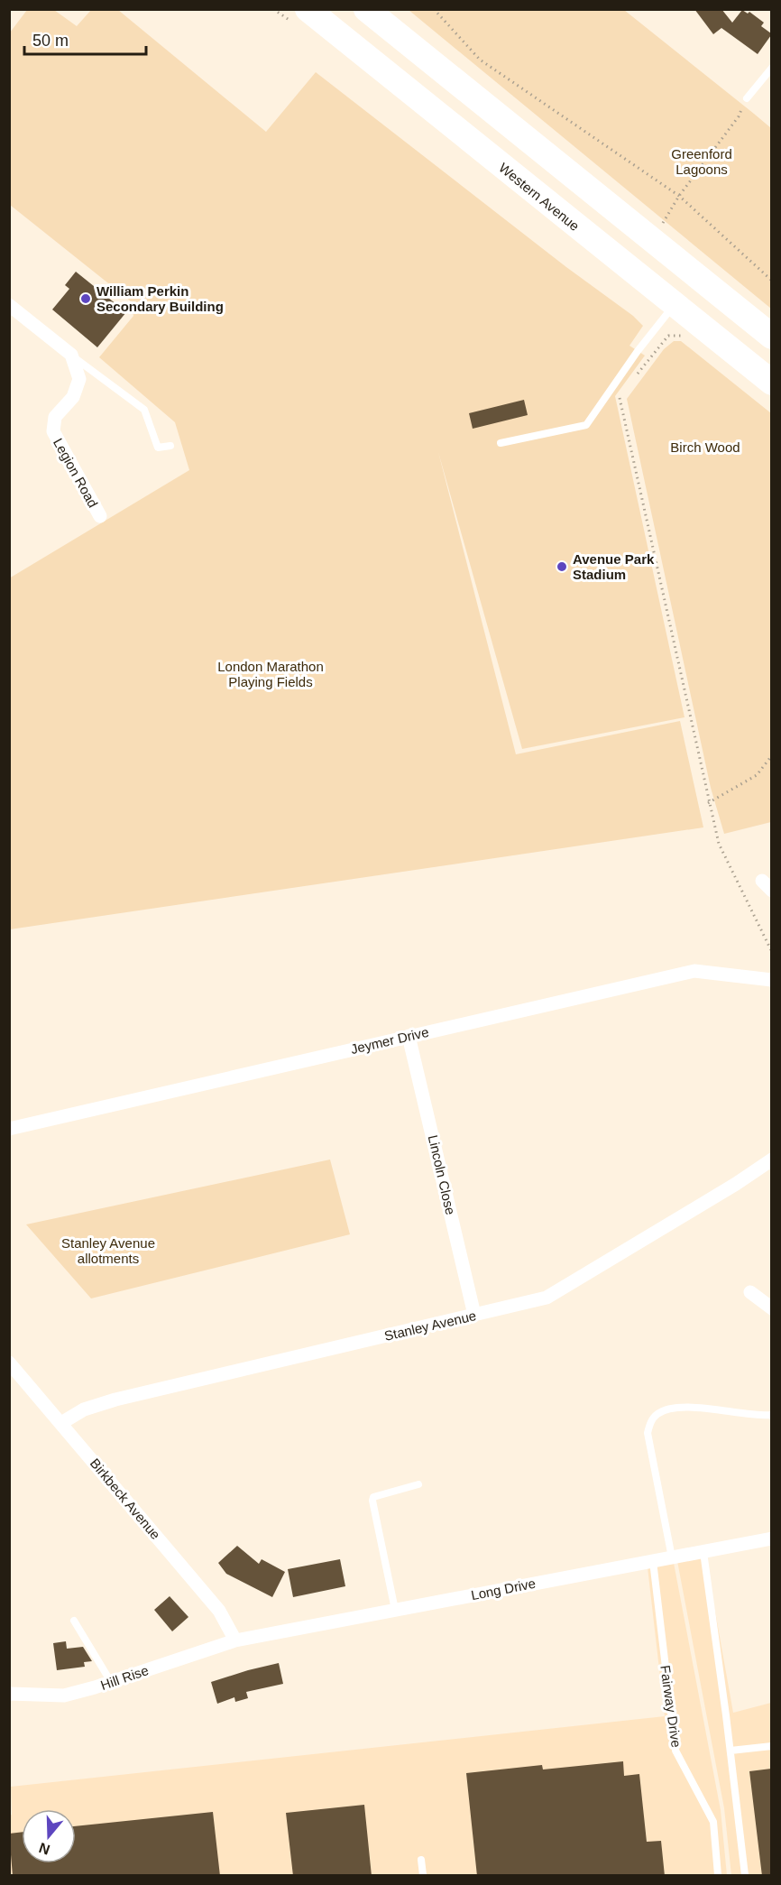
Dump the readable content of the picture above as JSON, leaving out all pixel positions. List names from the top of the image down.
{
  "streets": {
    "highway": ["Western Avenue"],
    "street": [
      "Legion Road",
      "Jeymer Drive",
      "Lincoln Close",
      "Stanley Avenue",
      "Birkbeck Avenue",
      "Long Drive",
      "Hill Rise"
    ],
    "lane": ["Fairway Drive"]
  },
  "crossings": [
    ["Jeymer Drive", "Lincoln Close"],
    ["Lincoln Close", "Stanley Avenue"],
    ["Stanley Avenue", "Birkbeck Avenue"],
    ["Birkbeck Avenue", "Long Drive"],
    ["Birkbeck Avenue", "Hill Rise"],
    ["Long Drive", "Hill Rise"],
    ["Long Drive", "Fairway Drive"]
  ],
  "parks": [
    "Greenford Lagoons",
    "Birch Wood",
    "London Marathon Playing Fields",
    "Stanley Avenue allotments"
  ],
  "places": ["William Perkin Secondary Building", "Avenue Park Stadium"],
  "scale_bar": "50 m",
  "north": "bottom"
}
